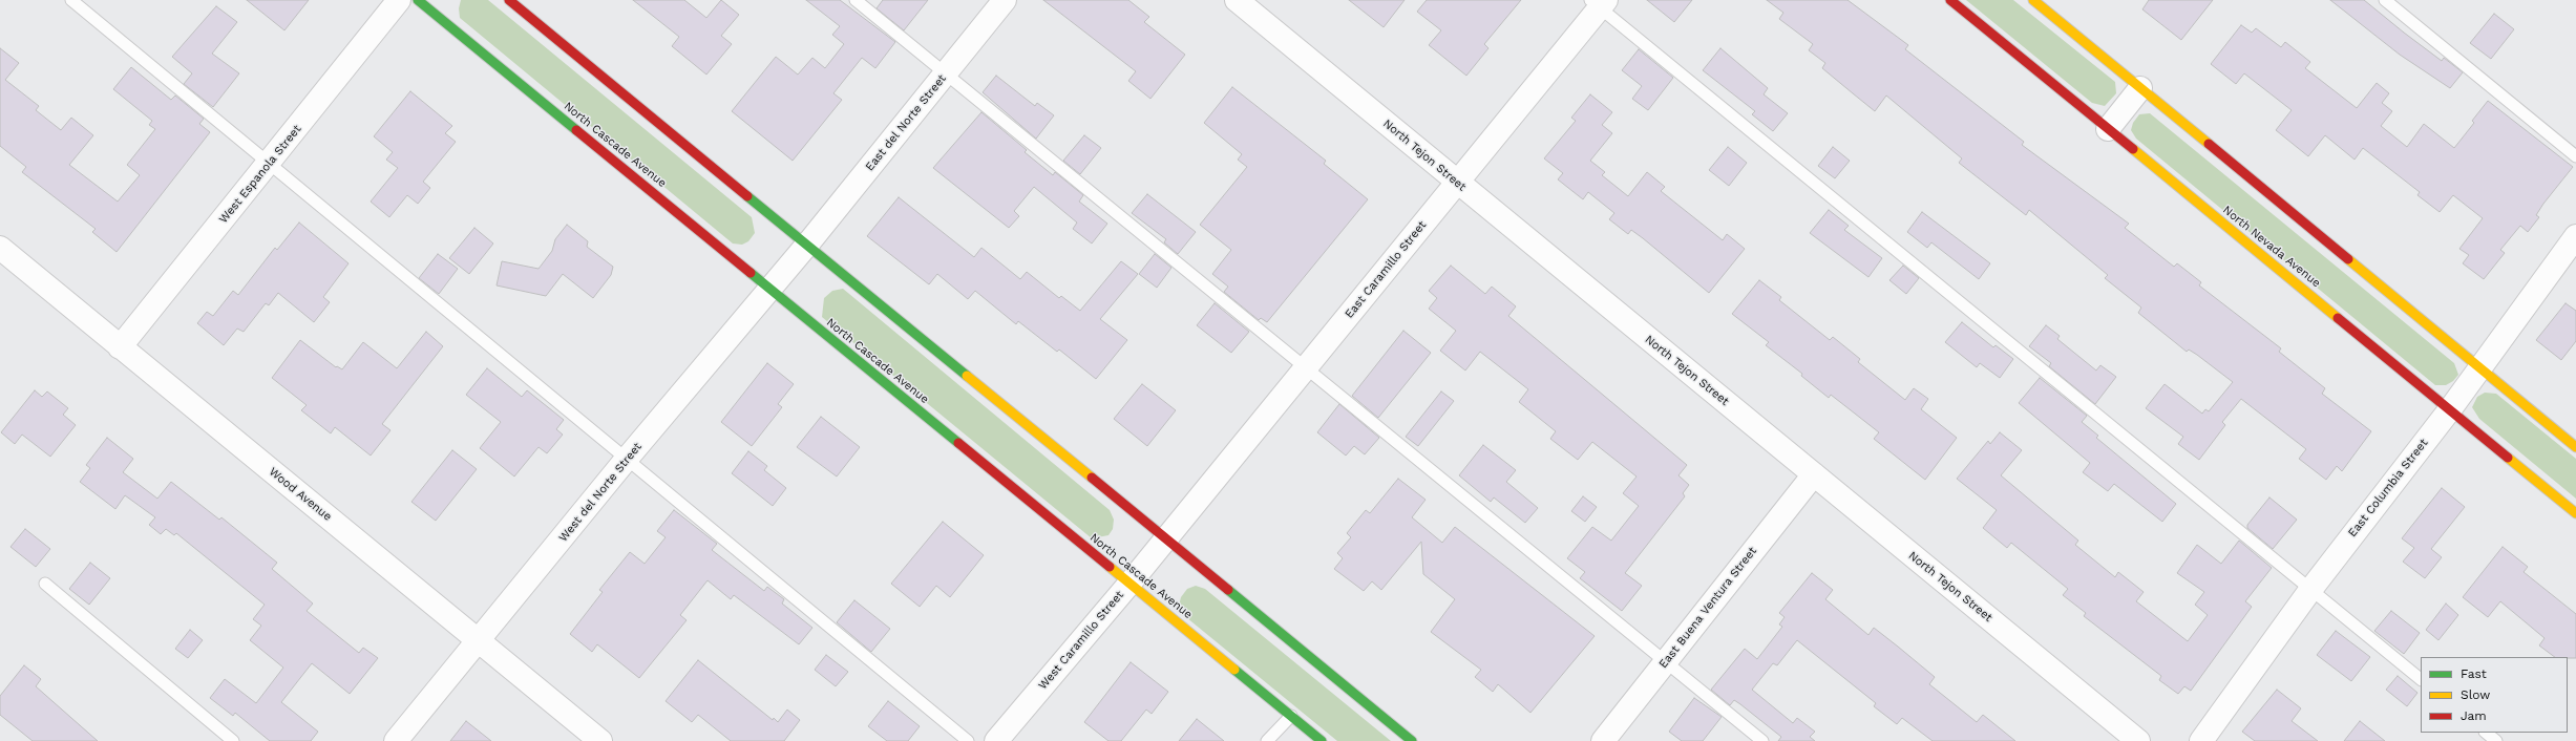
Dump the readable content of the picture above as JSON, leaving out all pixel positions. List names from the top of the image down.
{
  "streets": {
    "main road": ["North Cascade Avenue", "North Nevada Avenue"],
    "street": [
      "East del Norte Street",
      "North Tejon Street",
      "West Espanola Street",
      "East Caramillo Street",
      "East Columbia Street",
      "West del Norte Street",
      "Wood Avenue",
      "East Buena Ventura Street",
      "West Caramillo Street"
    ]
  },
  "crossings": [
    ["East del Norte Street", "West del Norte Street"],
    ["North Cascade Avenue", "West del Norte Street"],
    ["North Cascade Avenue", "West Caramillo Street"],
    ["North Tejon Street", "East Caramillo Street"],
    ["North Tejon Street", "East Buena Ventura Street"],
    ["West Espanola Street", "Wood Avenue"],
    ["North Nevada Avenue", "East Columbia Street"],
    ["East Caramillo Street", "West Caramillo Street"],
    ["West del Norte Street", "Wood Avenue"]
  ],
  "legend": ["Fast", "Slow", "Jam"]
}
